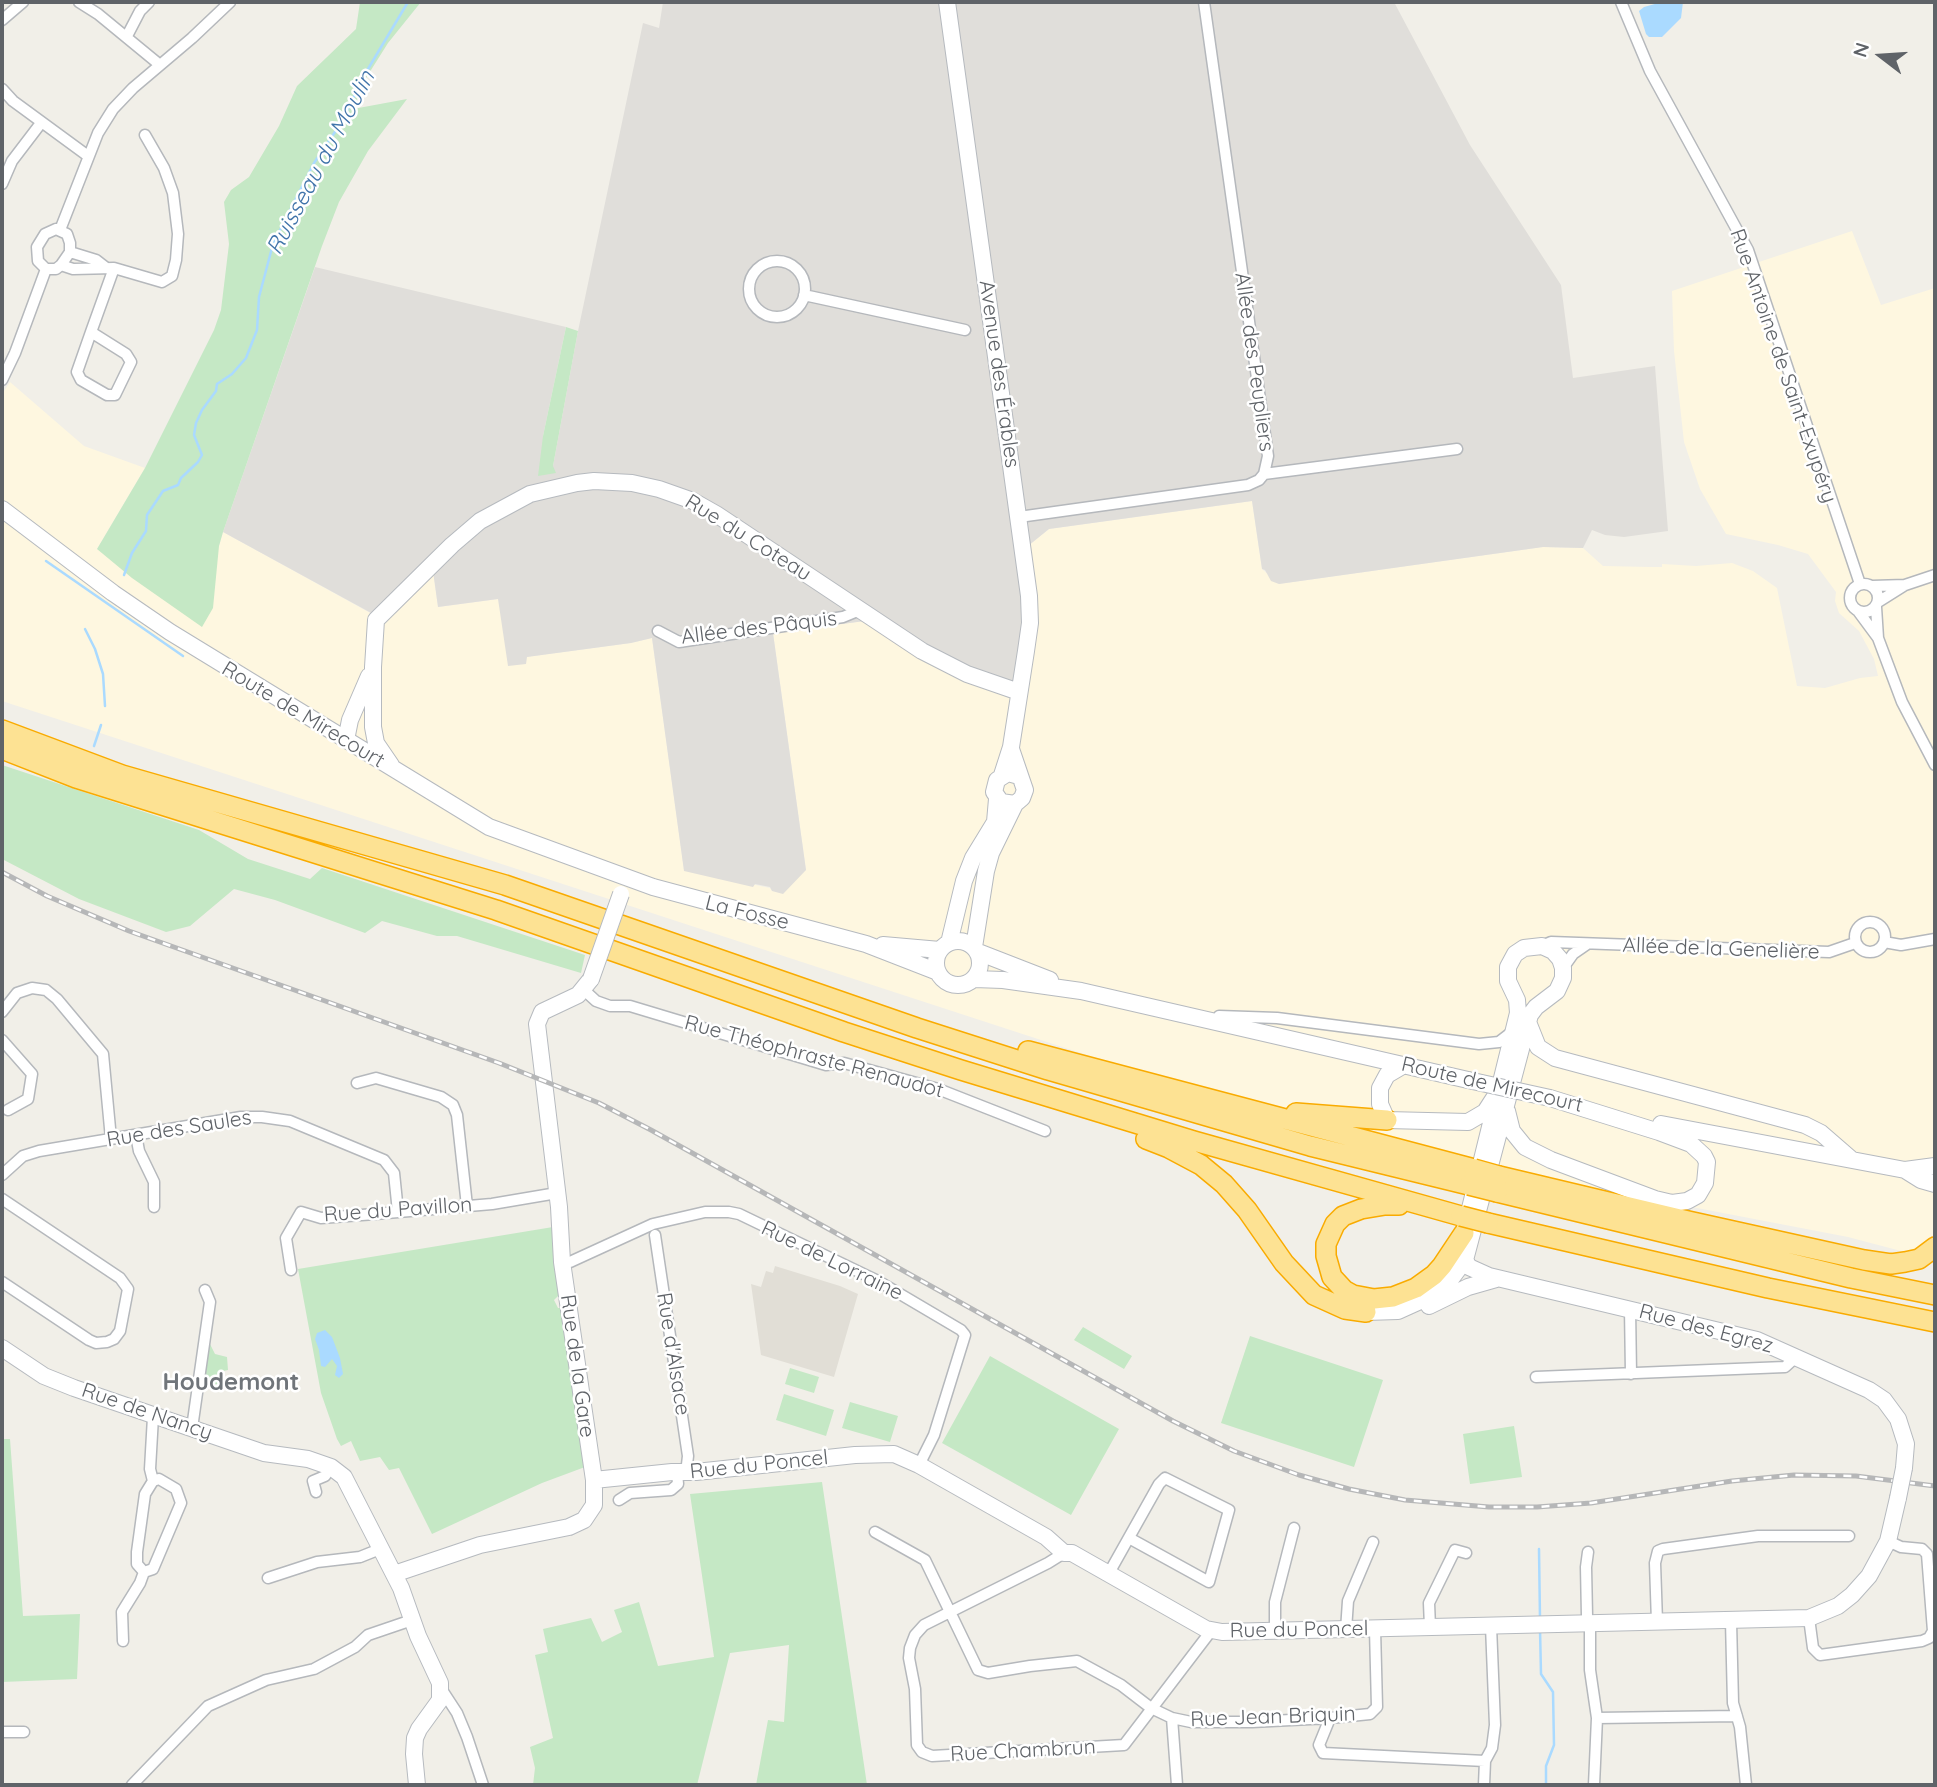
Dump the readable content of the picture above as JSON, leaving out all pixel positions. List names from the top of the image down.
{
  "streets": {
    "street": [
      "Allée des Peupliers",
      "Rue Antoine de Saint-Exupéry",
      "Avenue des Érables",
      "Rue du Coteau",
      "Allée des Pâquis",
      "Route de Mirecourt",
      "La Fosse",
      "Allée de la Genelière",
      "Rue Théophraste Renaudot",
      "Rue des Saules",
      "Rue du Pavillon",
      "Rue de Lorraine",
      "Rue des Egrez",
      "Rue d'Alsace",
      "Rue de la Gare",
      "Rue de Nancy",
      "Rue du Poncel",
      "Rue Jean Briquin",
      "Rue Chambrun"
    ]
  },
  "crossings": [
    ["Allée des Peupliers", "Avenue des Érables"],
    ["Avenue des Érables", "Rue du Coteau"],
    ["Rue du Coteau", "Allée des Pâquis"],
    ["Rue du Coteau", "Route de Mirecourt"],
    ["Route de Mirecourt", "La Fosse"],
    ["Rue Théophraste Renaudot", "Rue de la Gare"],
    ["Rue des Saules", "Rue du Pavillon"],
    ["Rue du Pavillon", "Rue de la Gare"],
    ["Rue de Lorraine", "Rue de la Gare"],
    ["Rue de Lorraine", "Rue du Poncel"],
    ["Rue des Egrez", "Rue du Poncel"],
    ["Rue d'Alsace", "Rue du Poncel"],
    ["Rue de la Gare", "Rue du Poncel"],
    ["Rue du Poncel", "Rue Jean Briquin"],
    ["Rue du Poncel", "Rue Chambrun"],
    ["Rue Jean Briquin", "Rue Chambrun"]
  ],
  "districts": ["Houdemont"],
  "water": ["Ruisseau du Moulin"],
  "north": "left"
}
